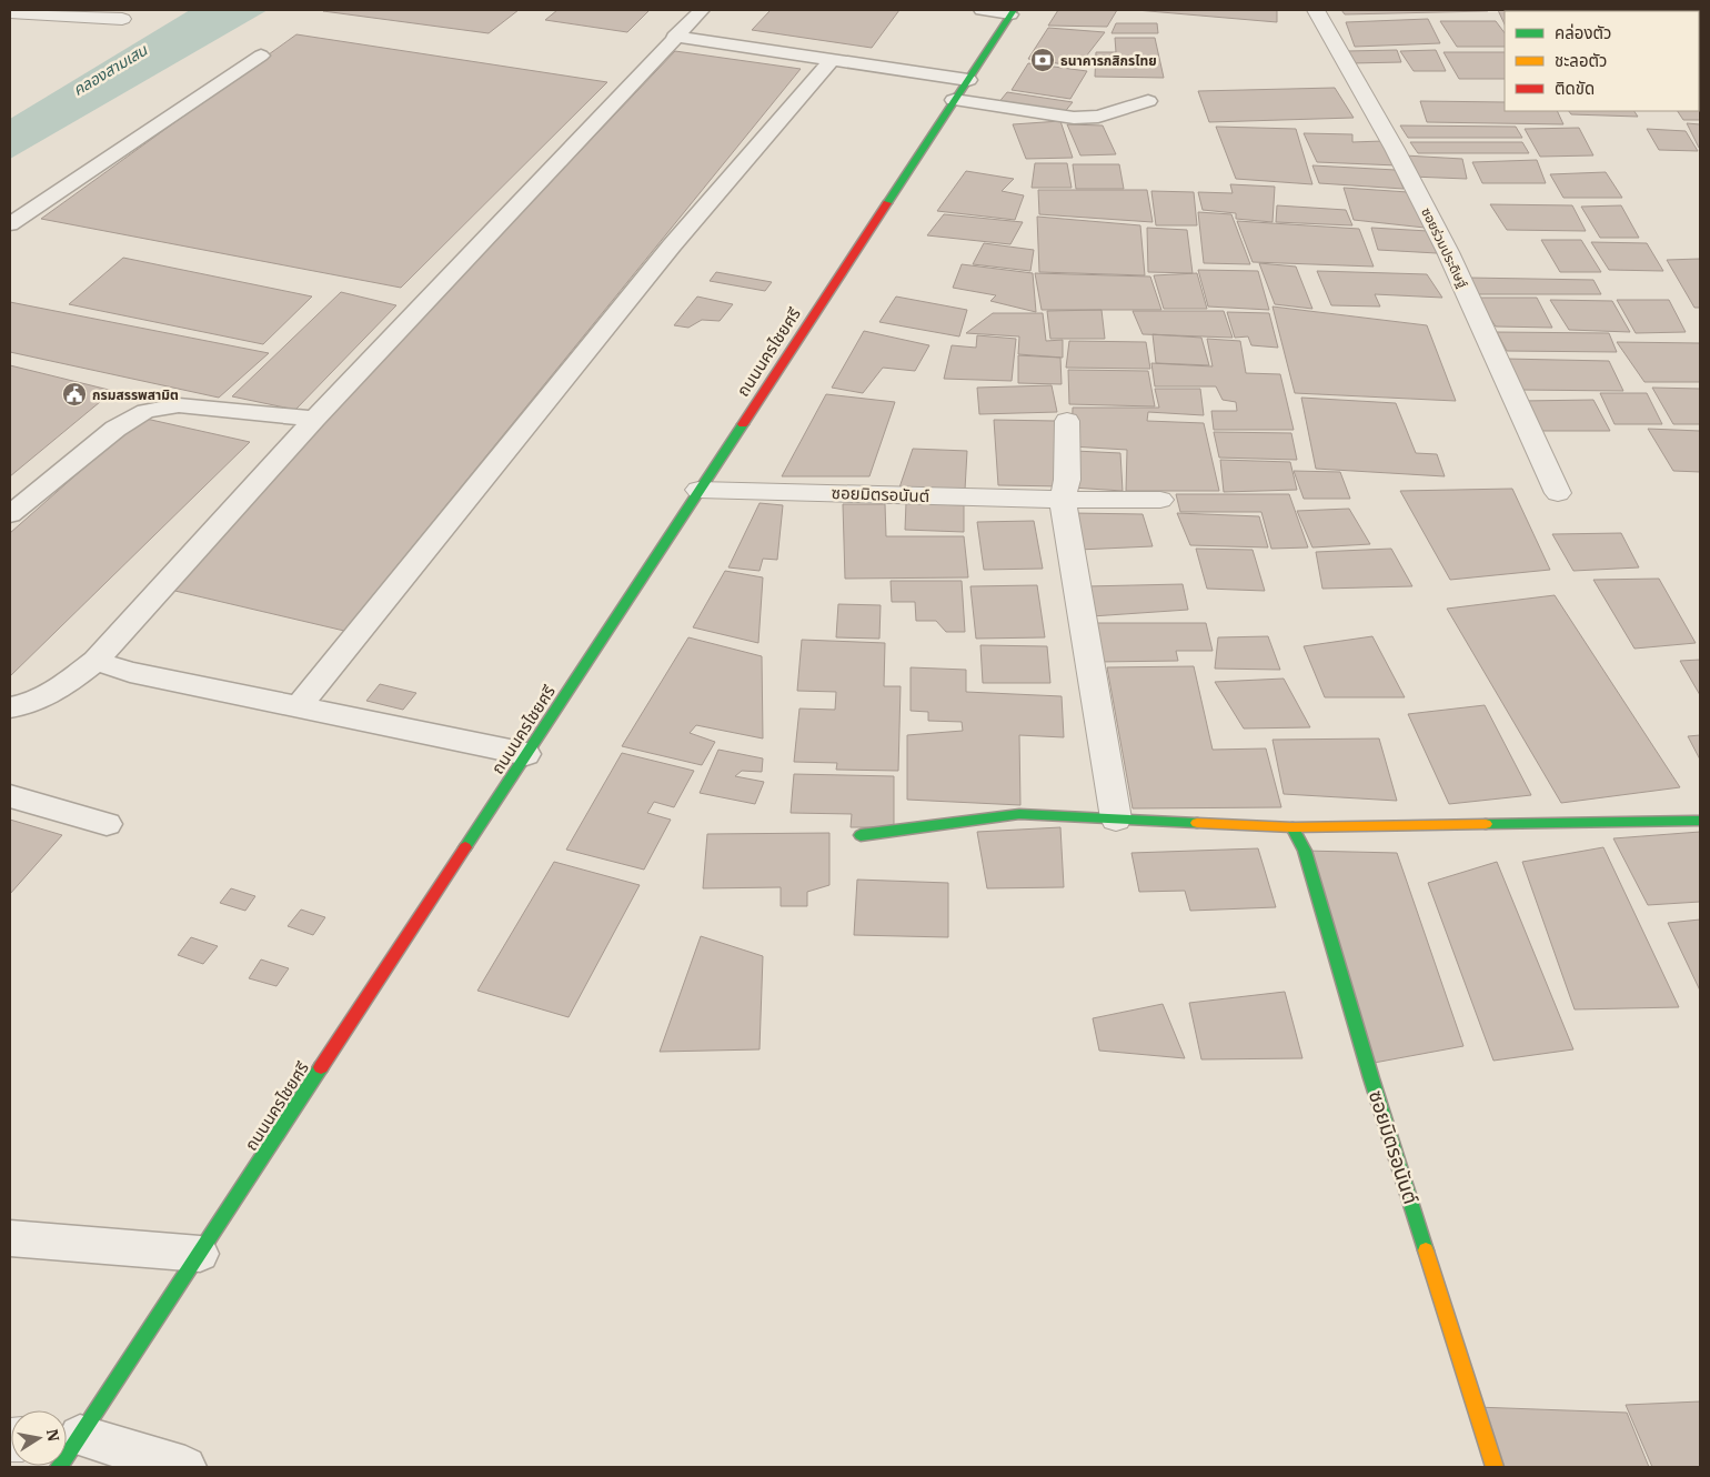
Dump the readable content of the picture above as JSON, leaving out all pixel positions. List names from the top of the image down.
{
  "streets": {
    "main road": ["ถนนนครไชยศรี", "ซอยมิตรอนันต์"],
    "street": ["ซอยร่วมประดิษฐ์"]
  },
  "crossings": [
    ["ถนนนครไชยศรี", "ซอยมิตรอนันต์"]
  ],
  "water": ["คลองสามเสน"],
  "places": {
    "bank": ["ธนาคารกสิกรไทย"],
    "public building": ["กรมสรรพสามิต"]
  },
  "legend": ["คล่องตัว", "ชะลอตัว", "ติดขัด"],
  "north": "right"
}
